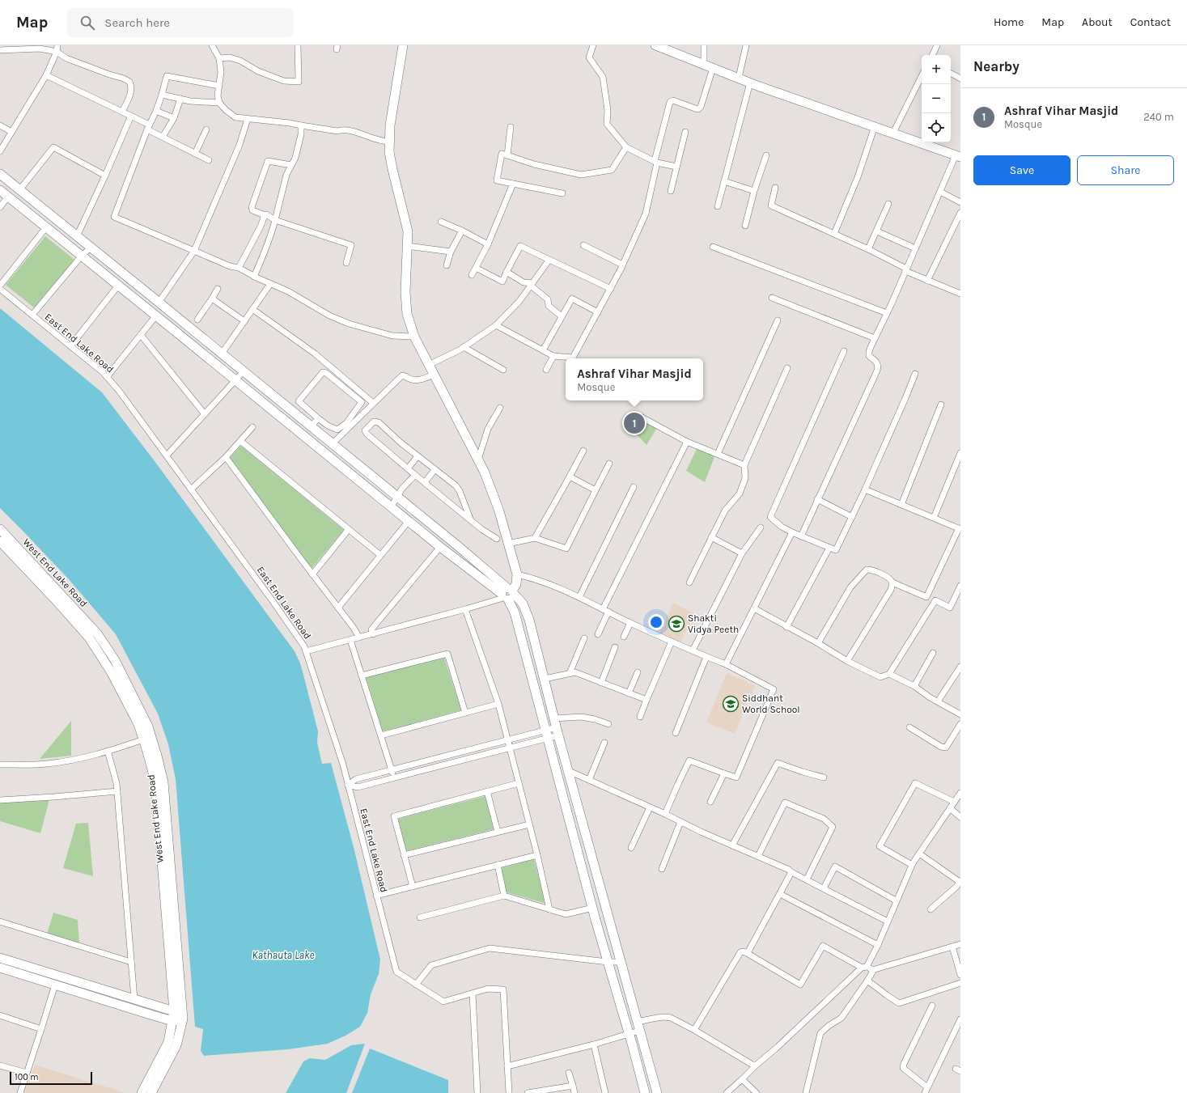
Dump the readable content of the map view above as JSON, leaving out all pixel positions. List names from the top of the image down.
{
  "streets": {
    "street": ["East End Lake Road", "West End Lake Road"]
  },
  "water": ["Kathauta Lake"],
  "places": {
    "school or university": ["Shakti Vidya Peeth", "Siddhant World School"]
  },
  "scale_bar": "100 m",
  "page": {
    "header": "Map",
    "search": "Search here",
    "nav": [
      "Home",
      "Map",
      "About",
      "Contact"
    ],
    "heading": "Nearby",
    "map_buttons": ["+", "−"],
    "list": [
      {
        "mark": "1",
        "name": "Ashraf Vihar Masjid",
        "note": "Mosque",
        "value": "240 m"
      }
    ],
    "buttons": ["Save", "Share"],
    "popup": ["Ashraf Vihar Masjid", "Mosque"],
    "pins": "1",
    "scale": "100 m"
  }
}
